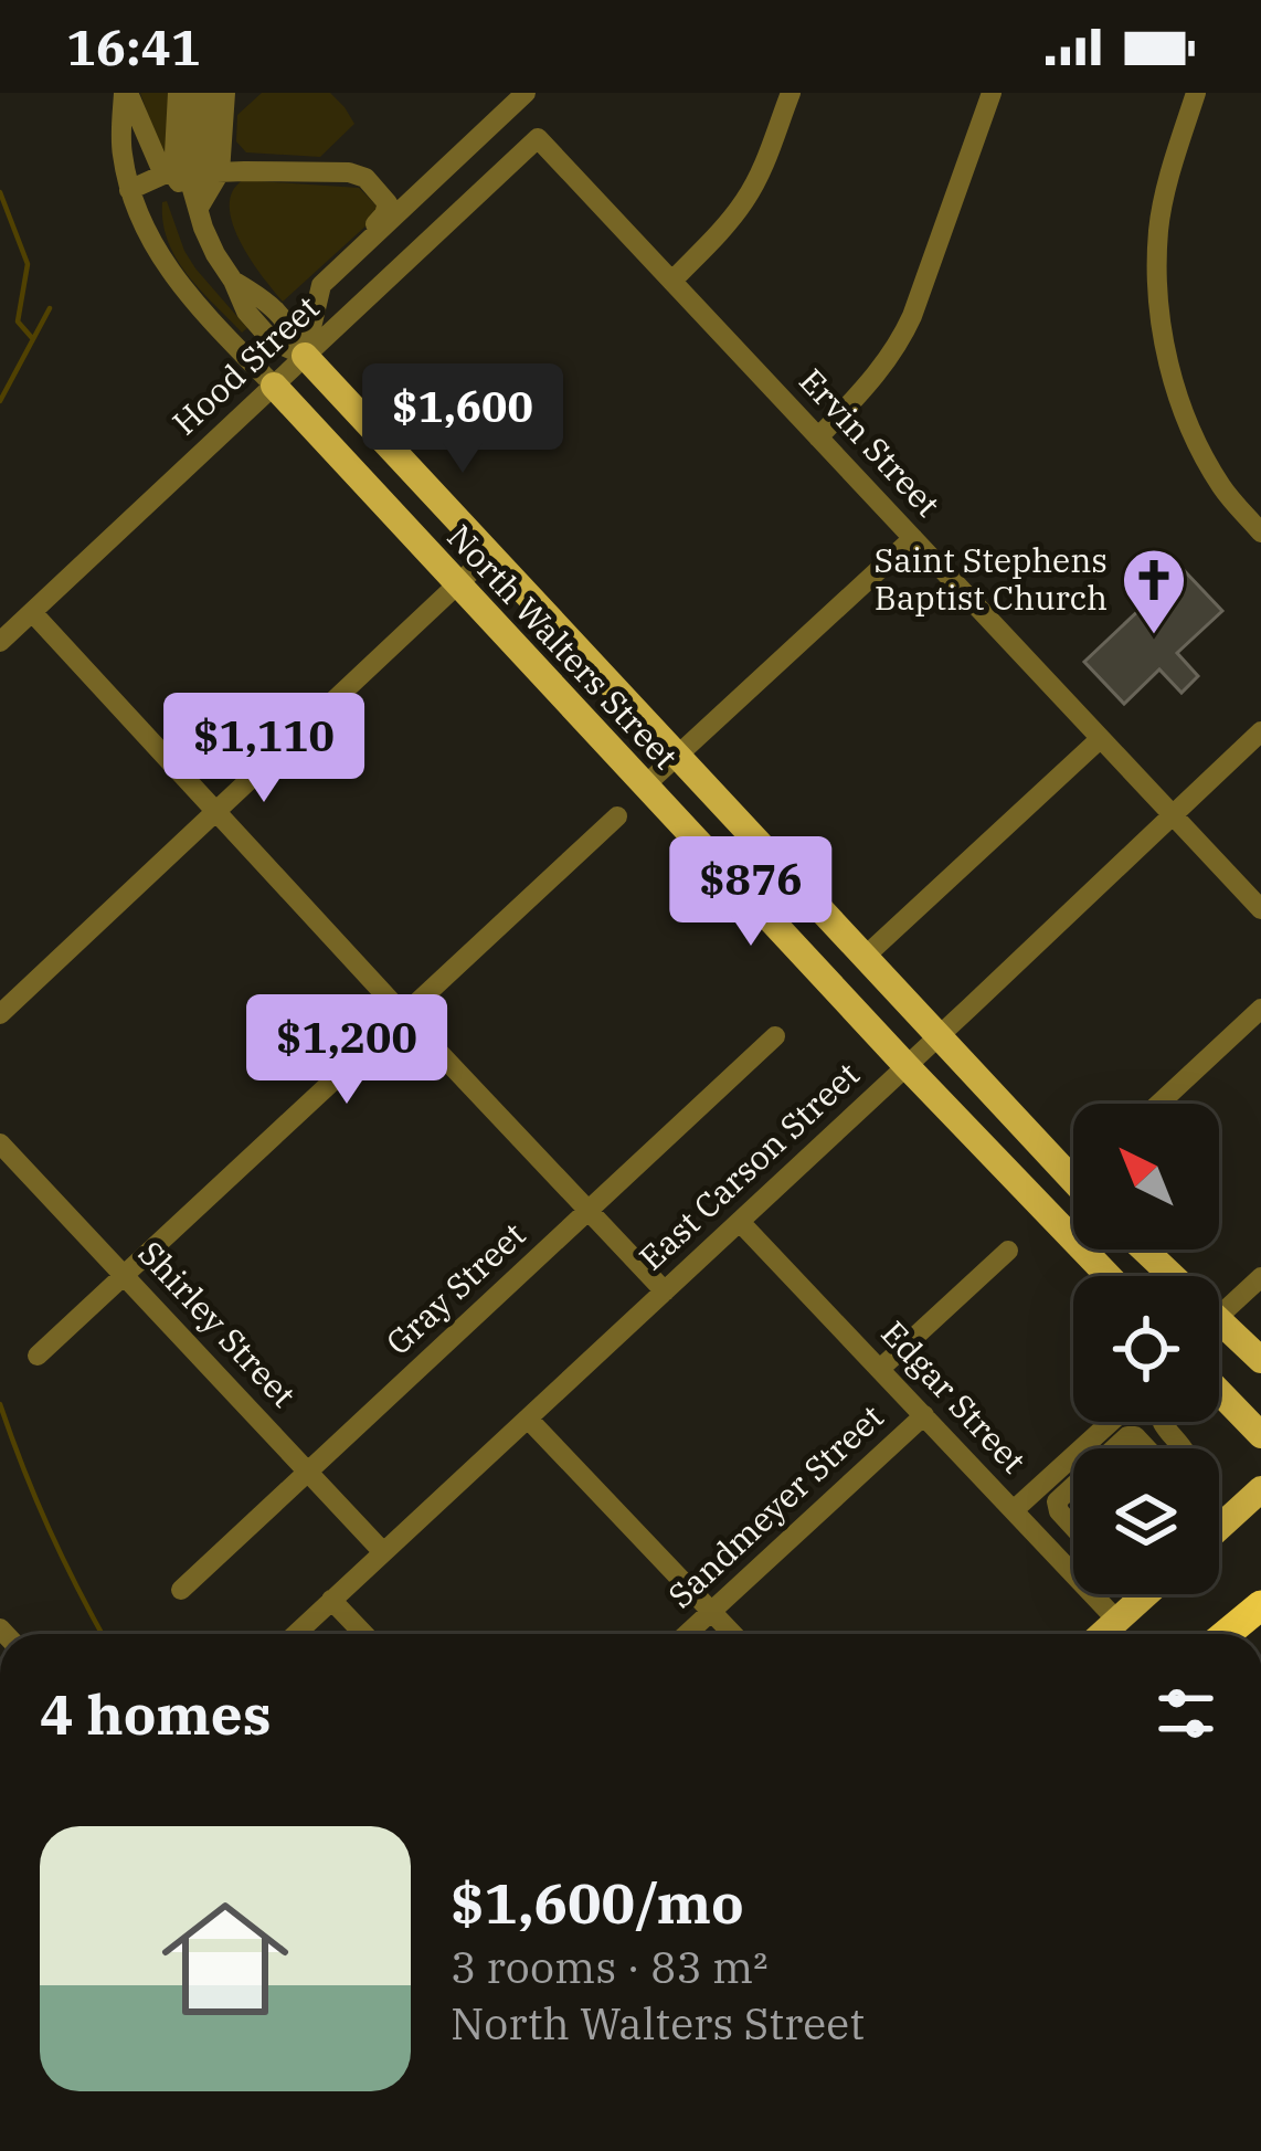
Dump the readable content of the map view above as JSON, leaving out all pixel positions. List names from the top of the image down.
{
  "streets": {
    "main road": ["North Walters Street"],
    "street": [
      "Hood Street",
      "Ervin Street",
      "East Carson Street",
      "Gray Street",
      "Shirley Street",
      "Edgar Street",
      "Sandmeyer Street"
    ]
  },
  "crossings": [
    ["Hood Street", "Ervin Street"],
    ["Hood Street", "North Walters Street"],
    ["Ervin Street", "East Carson Street"],
    ["North Walters Street", "East Carson Street"],
    ["East Carson Street", "Shirley Street"],
    ["East Carson Street", "Edgar Street"],
    ["Gray Street", "Shirley Street"],
    ["Edgar Street", "Sandmeyer Street"]
  ],
  "places": {
    "church": ["Saint Stephens Baptist Church"]
  },
  "north": "top left",
  "page": {
    "status": "16:41",
    "price": [
      "$1,600",
      "$1,110",
      "$876",
      "$1,200"
    ],
    "heading": "4 homes",
    "list": [
      {
        "name": "$1,600/mo",
        "note": "3 rooms · 83 m² · North Walters Street"
      }
    ]
  }
}
